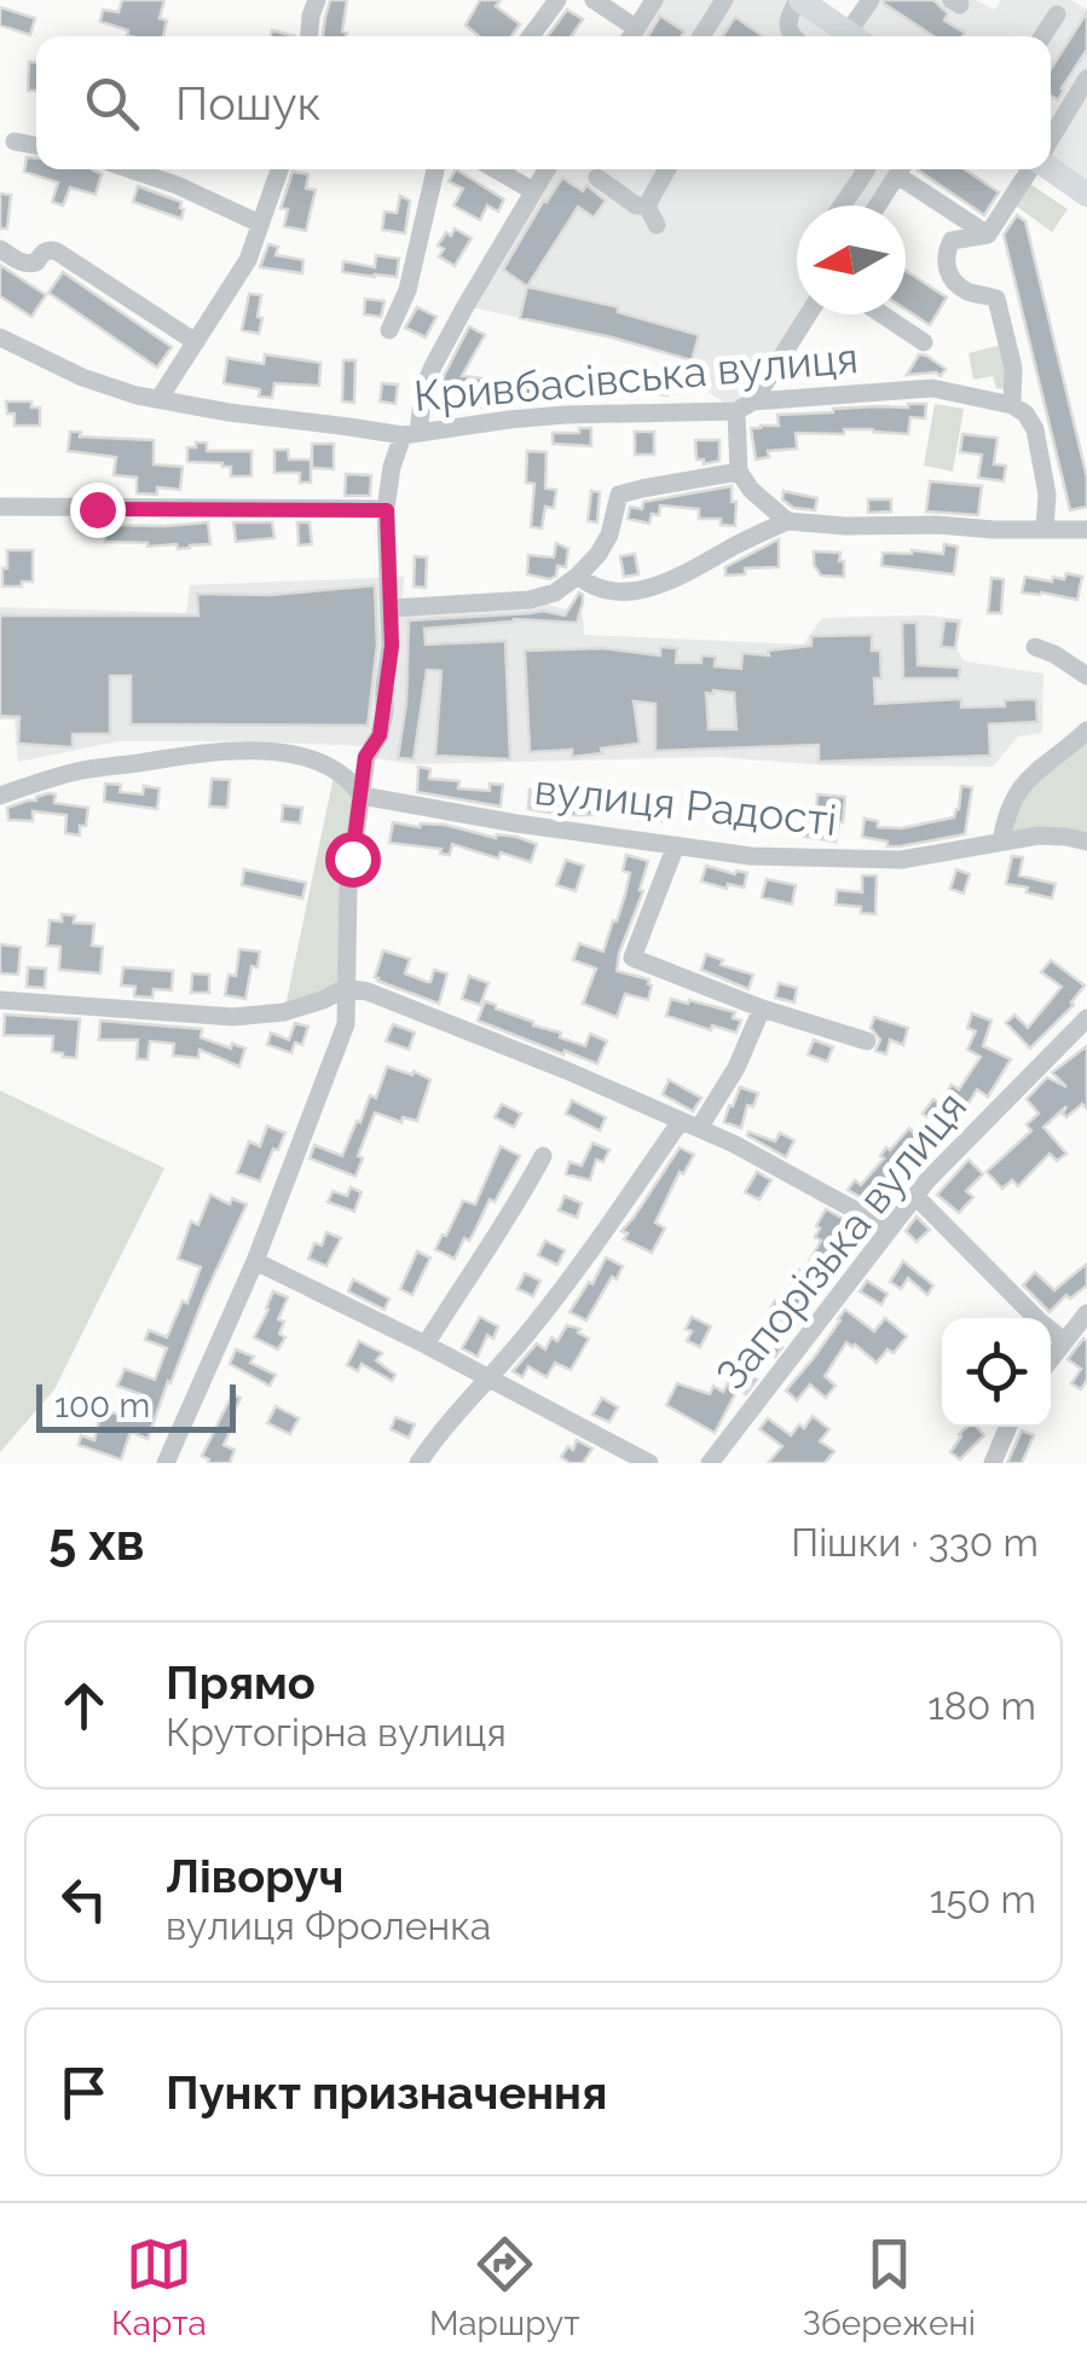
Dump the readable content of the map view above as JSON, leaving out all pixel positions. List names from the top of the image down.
{
  "streets": {
    "street": ["Кривбасівська вулиця", "вулиця Радості", "Запорізька вулиця"]
  },
  "scale_bar": "100 m",
  "north": "left",
  "page": {
    "search": "Пошук",
    "scale": "100 m",
    "heading": ["5 хв", "Пішки · 330 m"],
    "list": [
      ["Прямо", "Крутогірна вулиця", "180 m"],
      ["Ліворуч", "вулиця Фроленка", "150 m"],
      "Пункт призначення"
    ],
    "nav": ["Карта", "Маршрут", "Збережені"]
  }
}
